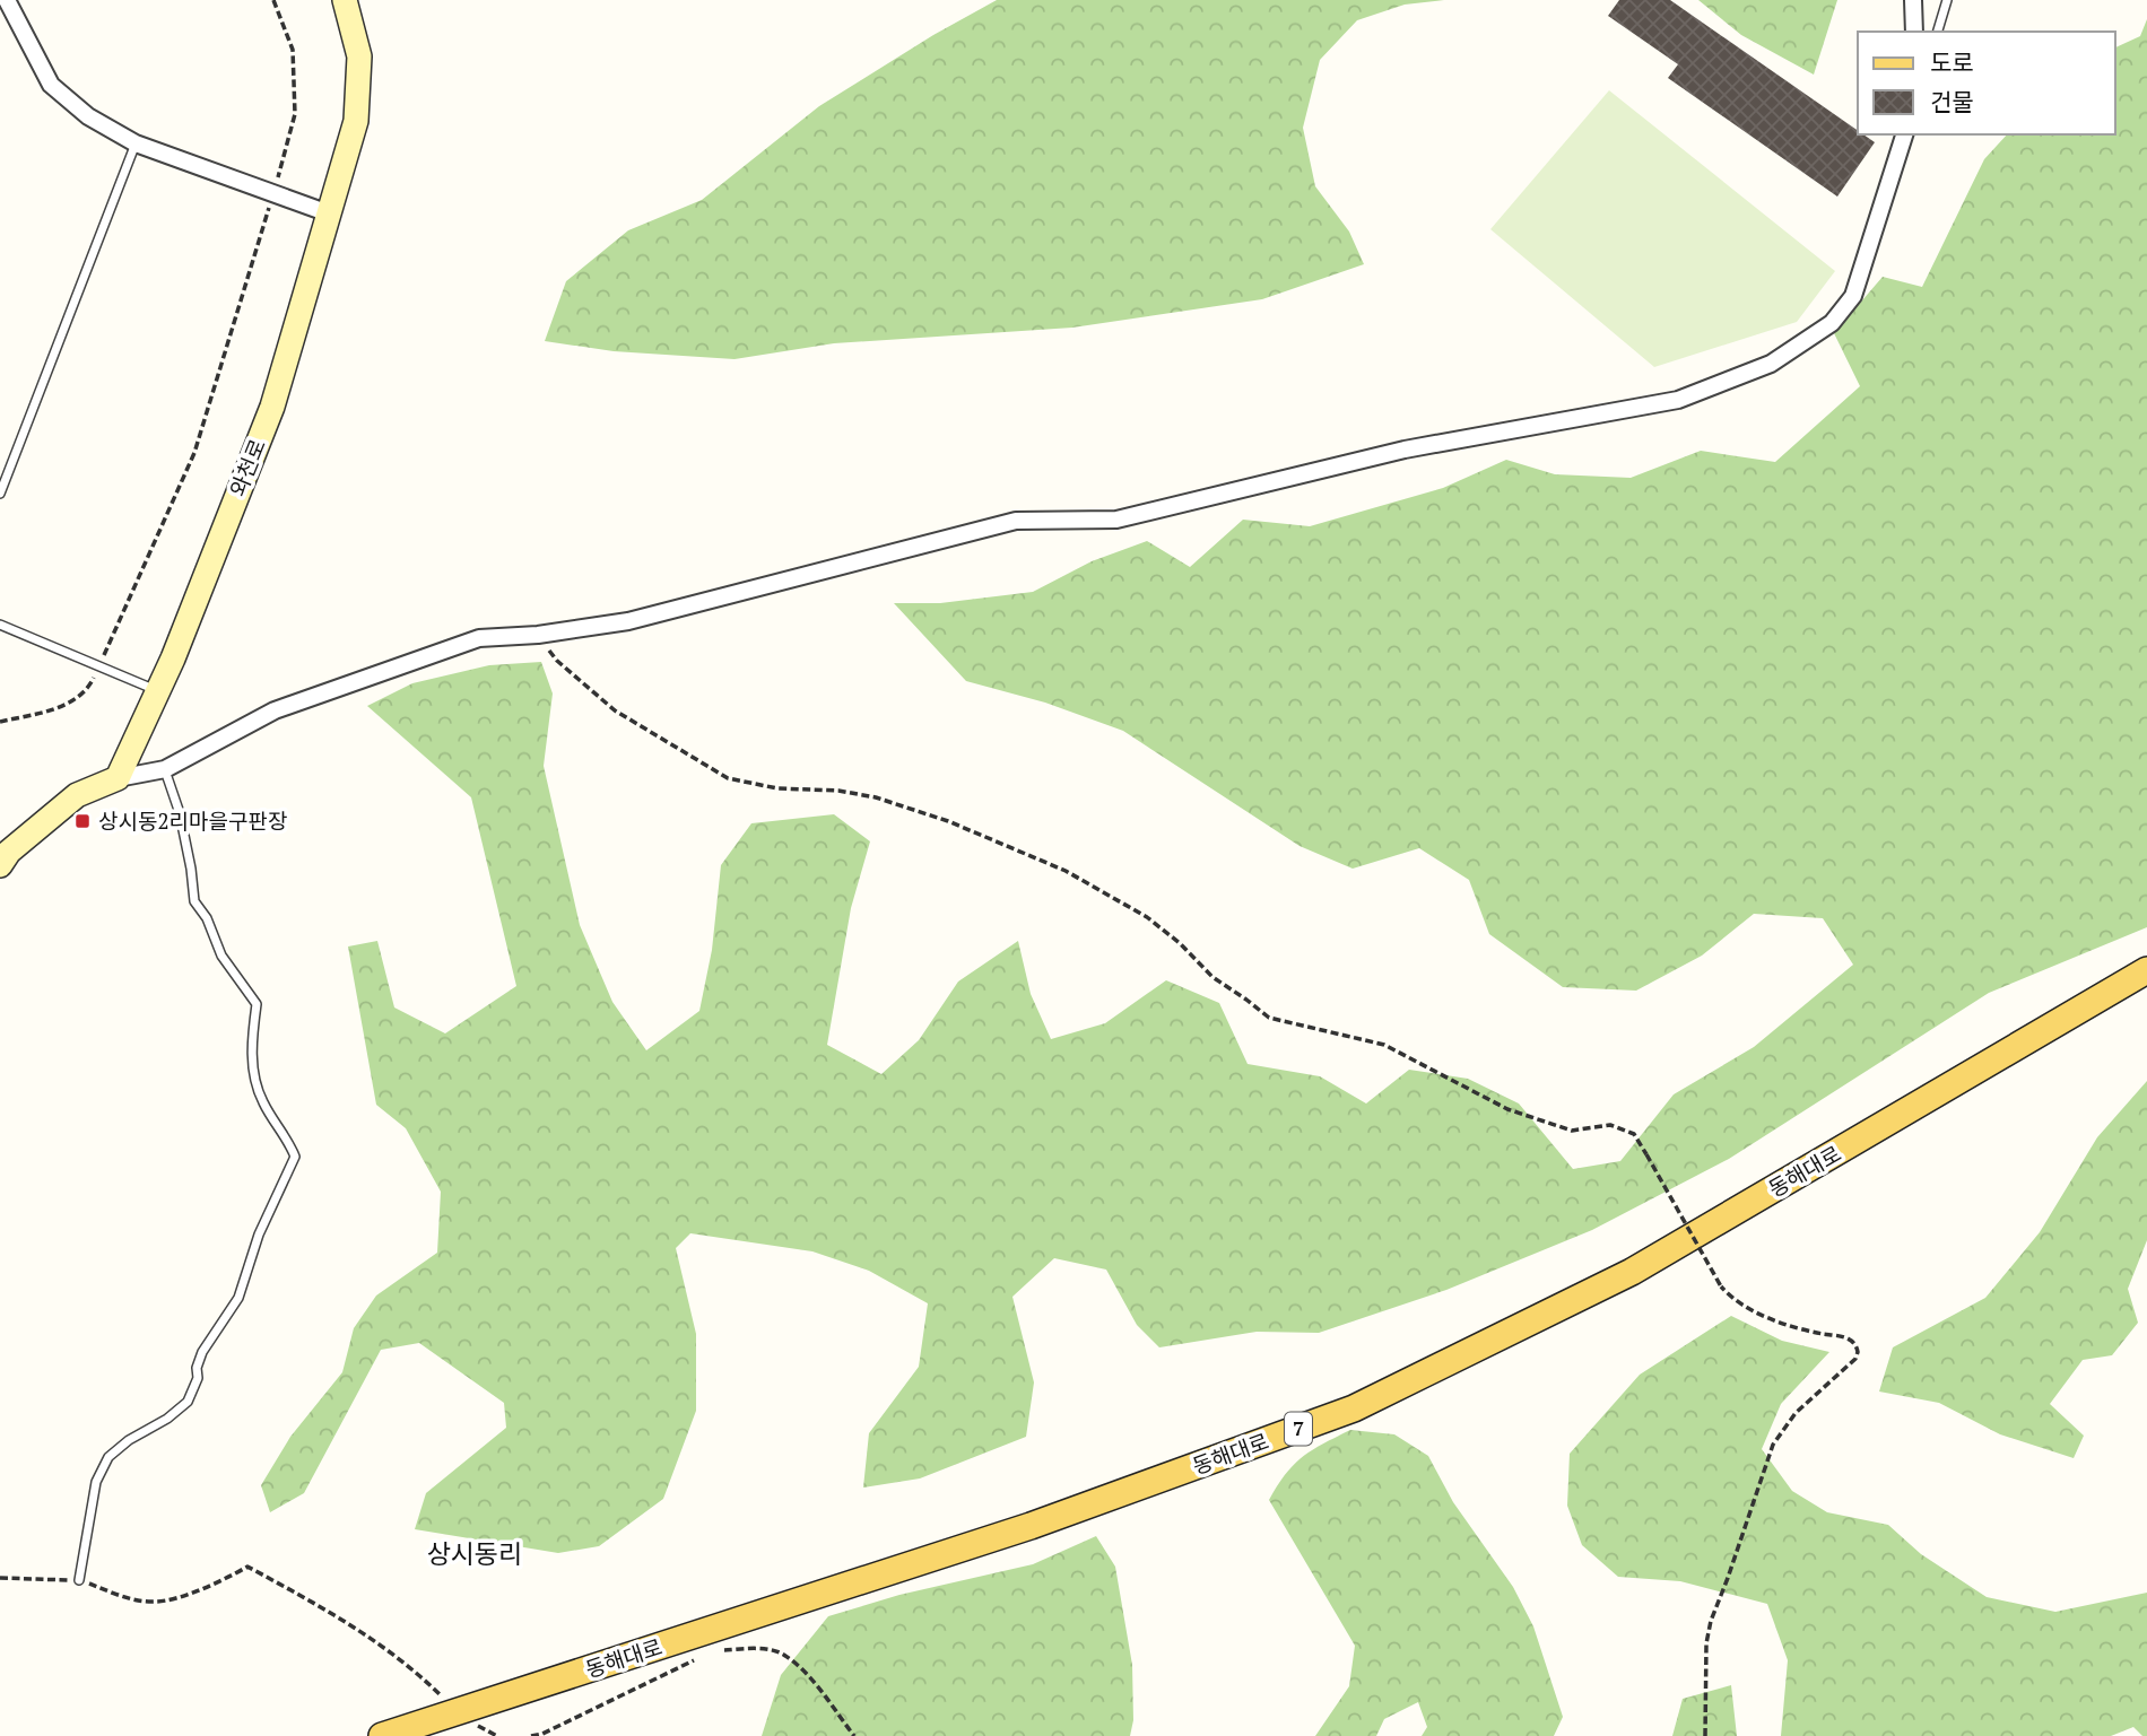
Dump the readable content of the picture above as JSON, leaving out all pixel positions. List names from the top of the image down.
{
  "streets": {
    "main road": ["동해대로", "7"],
    "street": ["와천로"]
  },
  "districts": ["상시동리"],
  "places": {
    "transit": ["상시동2리마을구판장"]
  },
  "legend": ["도로", "건물"]
}
